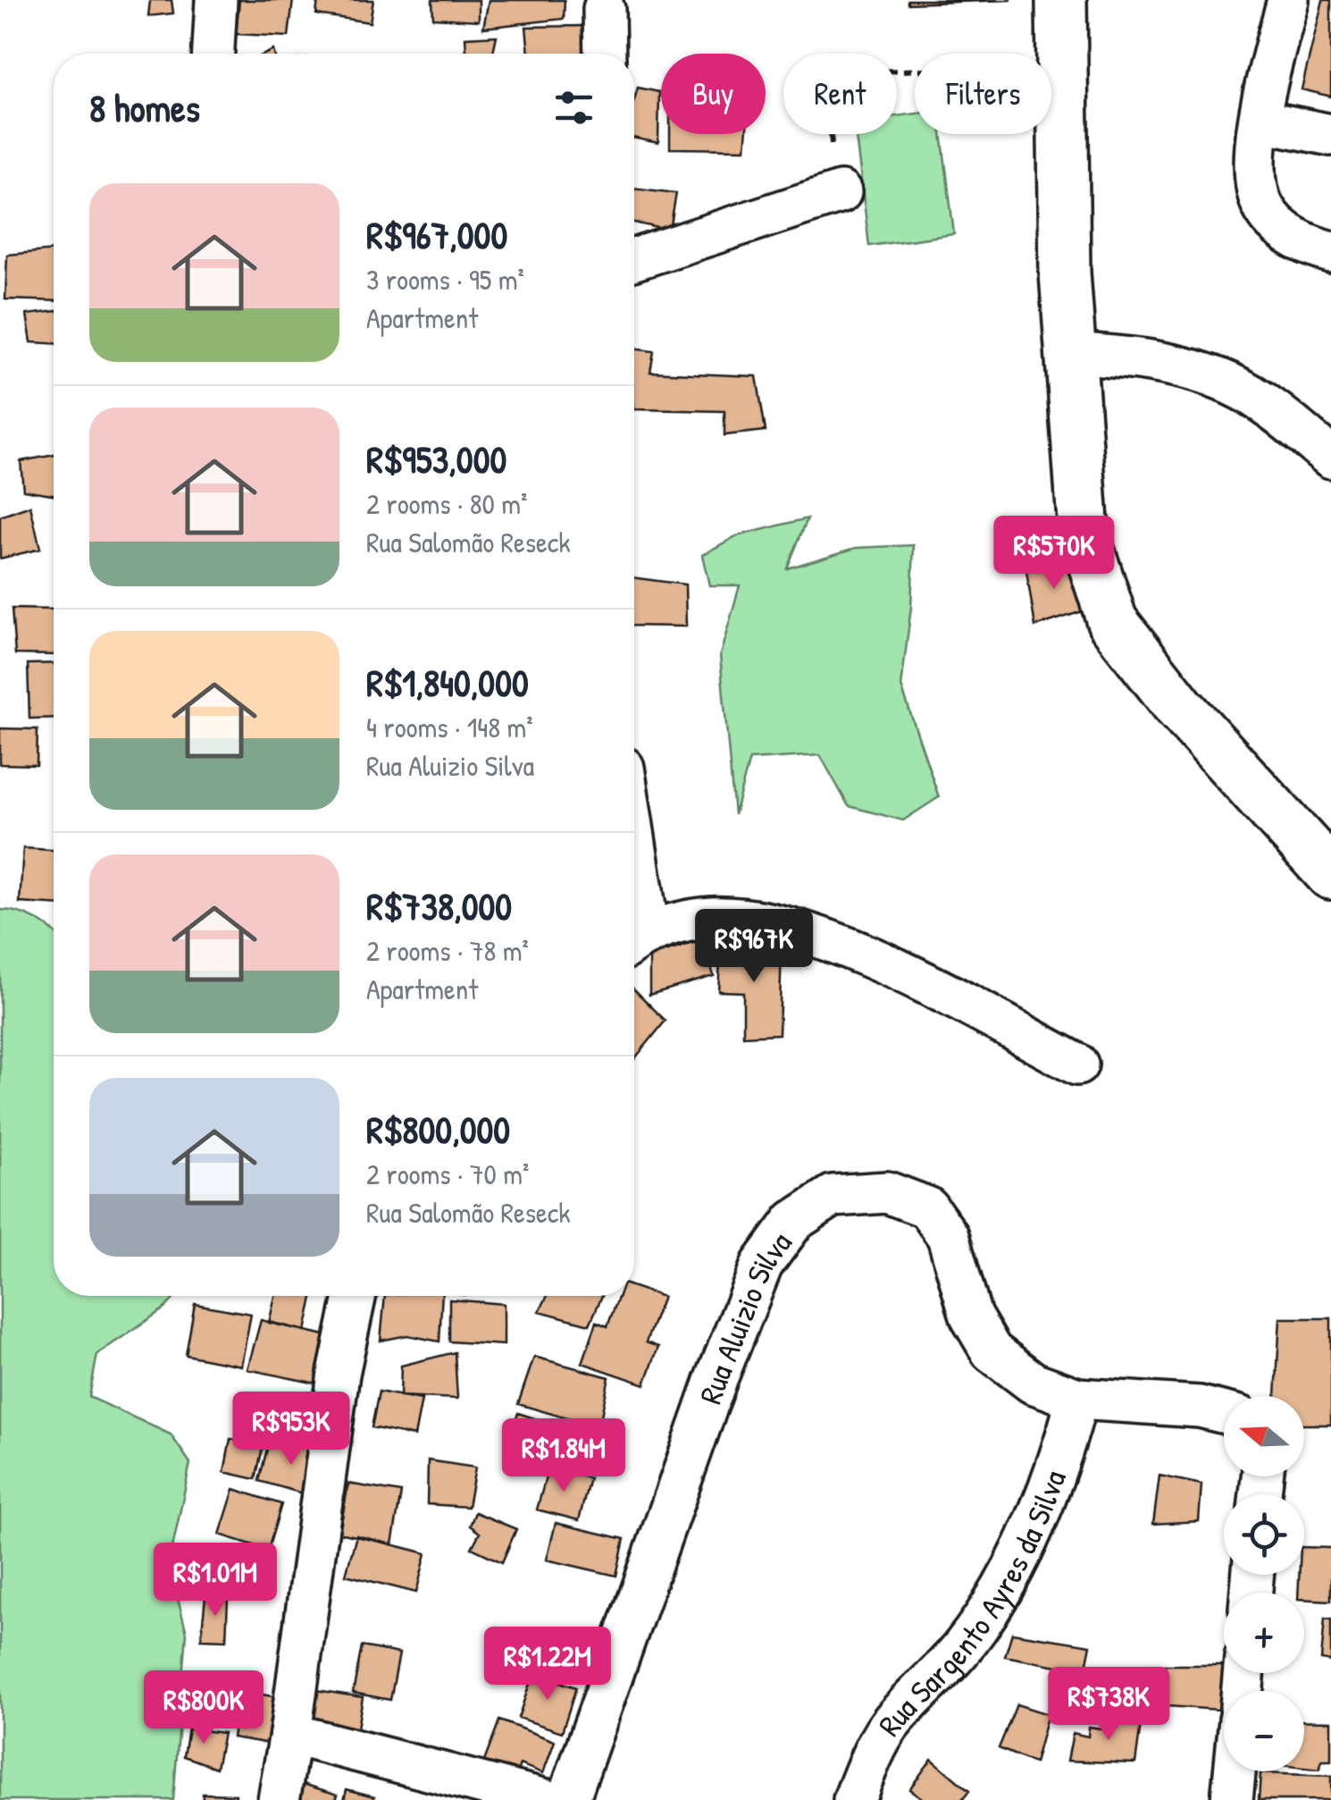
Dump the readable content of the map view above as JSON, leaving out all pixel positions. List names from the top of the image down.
{
  "streets": {
    "street": ["Rua Aluizio Silva", "Rua Sargento Ayres da Silva"]
  },
  "crossings": [
    ["Rua Aluizio Silva", "Rua Sargento Ayres da Silva"]
  ],
  "north": "left",
  "page": {
    "chip": ["Buy", "Rent", "Filters"],
    "heading": "8 homes",
    "list": [
      {
        "name": "R$967,000",
        "note": "3 rooms · 95 m² · Apartment"
      },
      {
        "name": "R$953,000",
        "note": "2 rooms · 80 m² · Rua Salomão Reseck"
      },
      {
        "name": "R$1,840,000",
        "note": "4 rooms · 148 m² · Rua Aluizio Silva"
      },
      {
        "name": "R$738,000",
        "note": "2 rooms · 78 m² · Apartment"
      },
      {
        "name": "R$800,000",
        "note": "2 rooms · 70 m² · Rua Salomão Reseck"
      }
    ],
    "price": [
      "R$570K",
      "R$967K",
      "R$953K",
      "R$1.84M",
      "R$1.01M",
      "R$1.22M",
      "R$738K",
      "R$800K"
    ],
    "map_buttons": ["+", "−"]
  }
}
